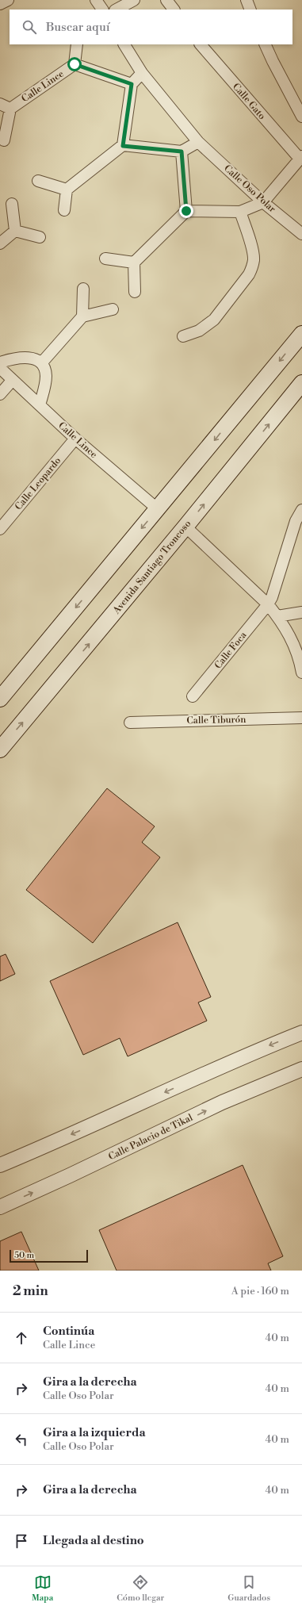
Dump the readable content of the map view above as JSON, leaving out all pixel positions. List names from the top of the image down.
{
  "streets": {
    "main road": ["Avenida Santiago Troncoso"],
    "street": [
      "Calle Lince",
      "Calle Gato",
      "Calle Oso Polar",
      "Calle Leopardo",
      "Calle Foca",
      "Calle Tiburón",
      "Calle Palacio de Tikal"
    ]
  },
  "crossings": [
    ["Calle Lince", "Calle Leopardo"]
  ],
  "scale_bar": "50 m",
  "page": {
    "search": "Buscar aquí",
    "scale": "50 m",
    "heading": ["2 min", "A pie · 160 m"],
    "list": [
      ["Continúa", "Calle Lince", "40 m"],
      ["Gira a la derecha", "Calle Oso Polar", "40 m"],
      ["Gira a la izquierda", "Calle Oso Polar", "40 m"],
      ["Gira a la derecha", "40 m"],
      "Llegada al destino"
    ],
    "nav": ["Mapa", "Cómo llegar", "Guardados"]
  }
}
